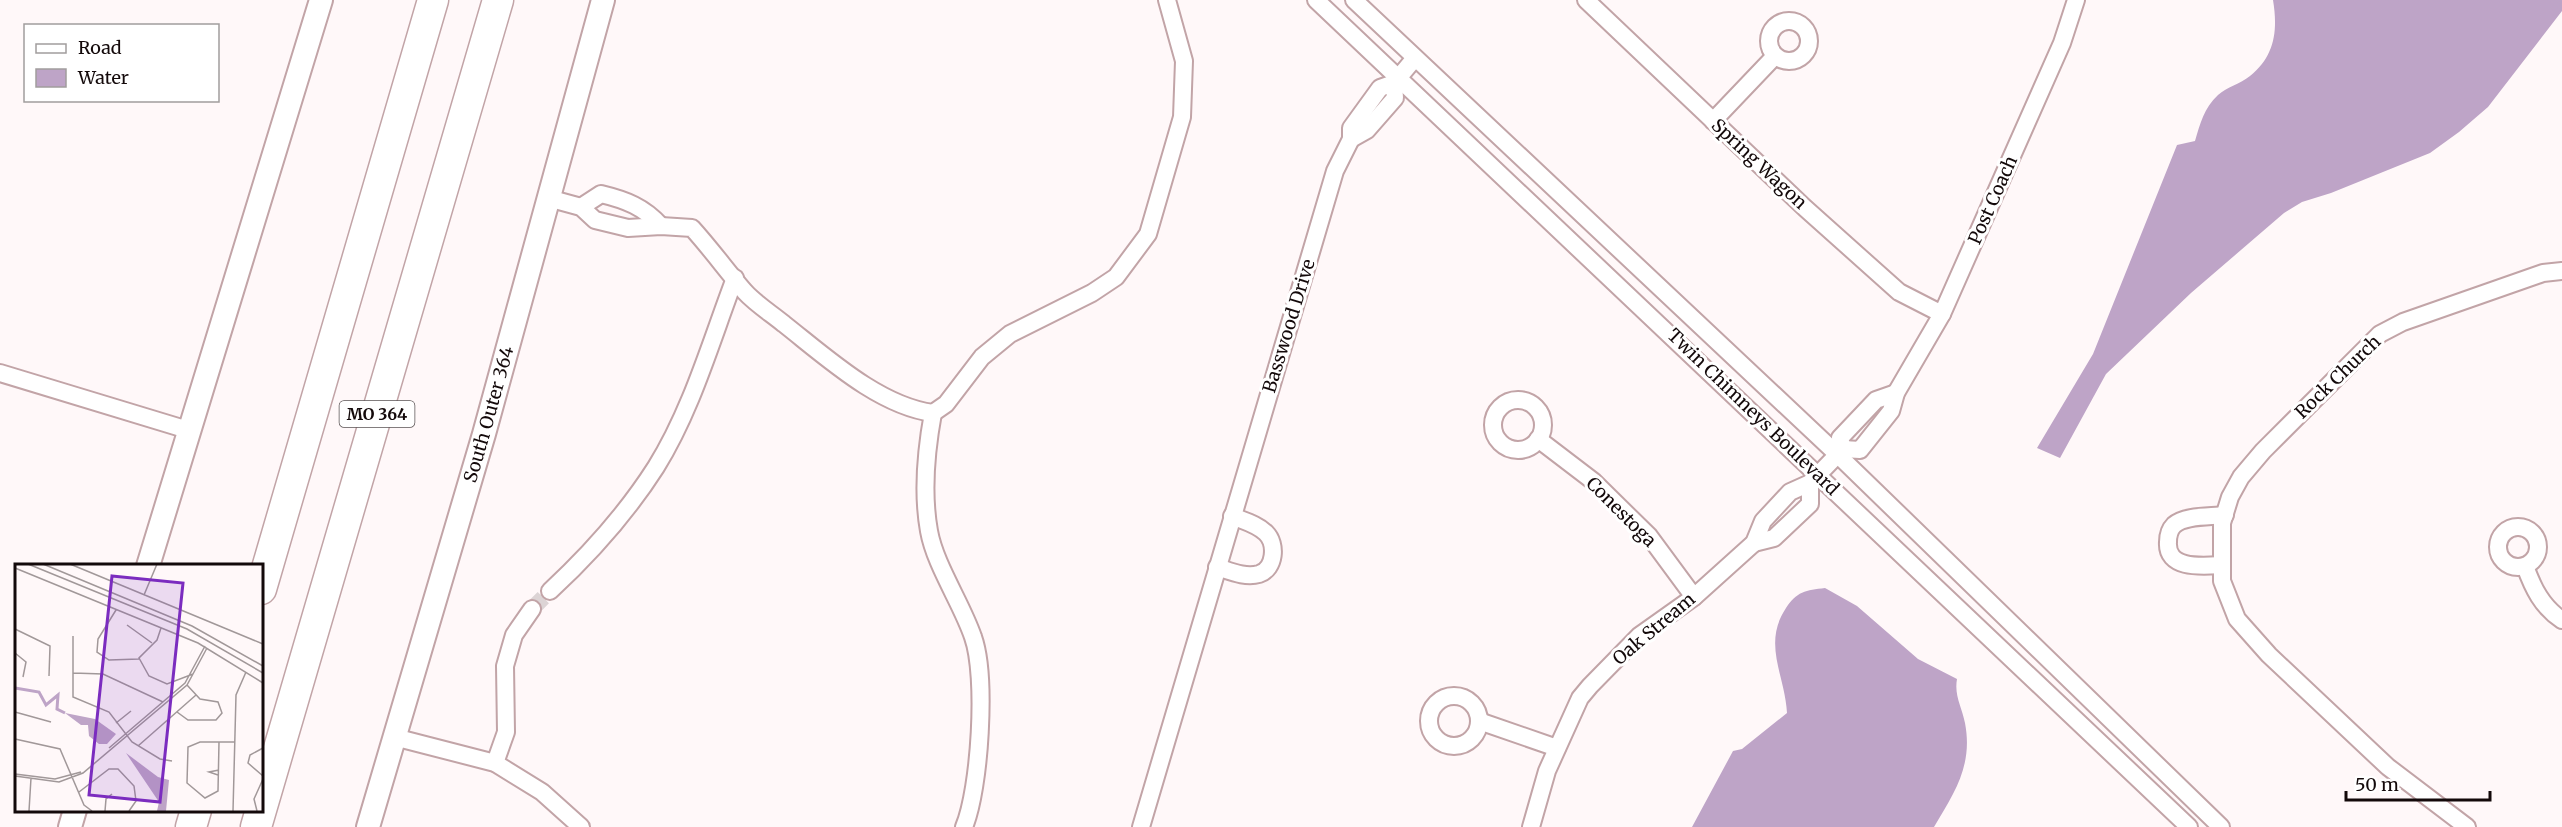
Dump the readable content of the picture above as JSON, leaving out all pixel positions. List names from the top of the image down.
{
  "streets": {
    "highway": ["MO 364"],
    "street": [
      "Spring Wagon",
      "Post Coach",
      "Basswood Drive",
      "Rock Church",
      "Twin Chimneys Boulevard",
      "South Outer 364",
      "Conestoga",
      "Oak Stream"
    ]
  },
  "crossings": [
    ["Spring Wagon", "Post Coach"],
    ["Post Coach", "Twin Chimneys Boulevard"],
    ["Post Coach", "Oak Stream"],
    ["Basswood Drive", "Twin Chimneys Boulevard"],
    ["Twin Chimneys Boulevard", "Oak Stream"],
    ["Conestoga", "Oak Stream"]
  ],
  "legend": ["Road", "Water"],
  "scale_bar": "50 m"
}
